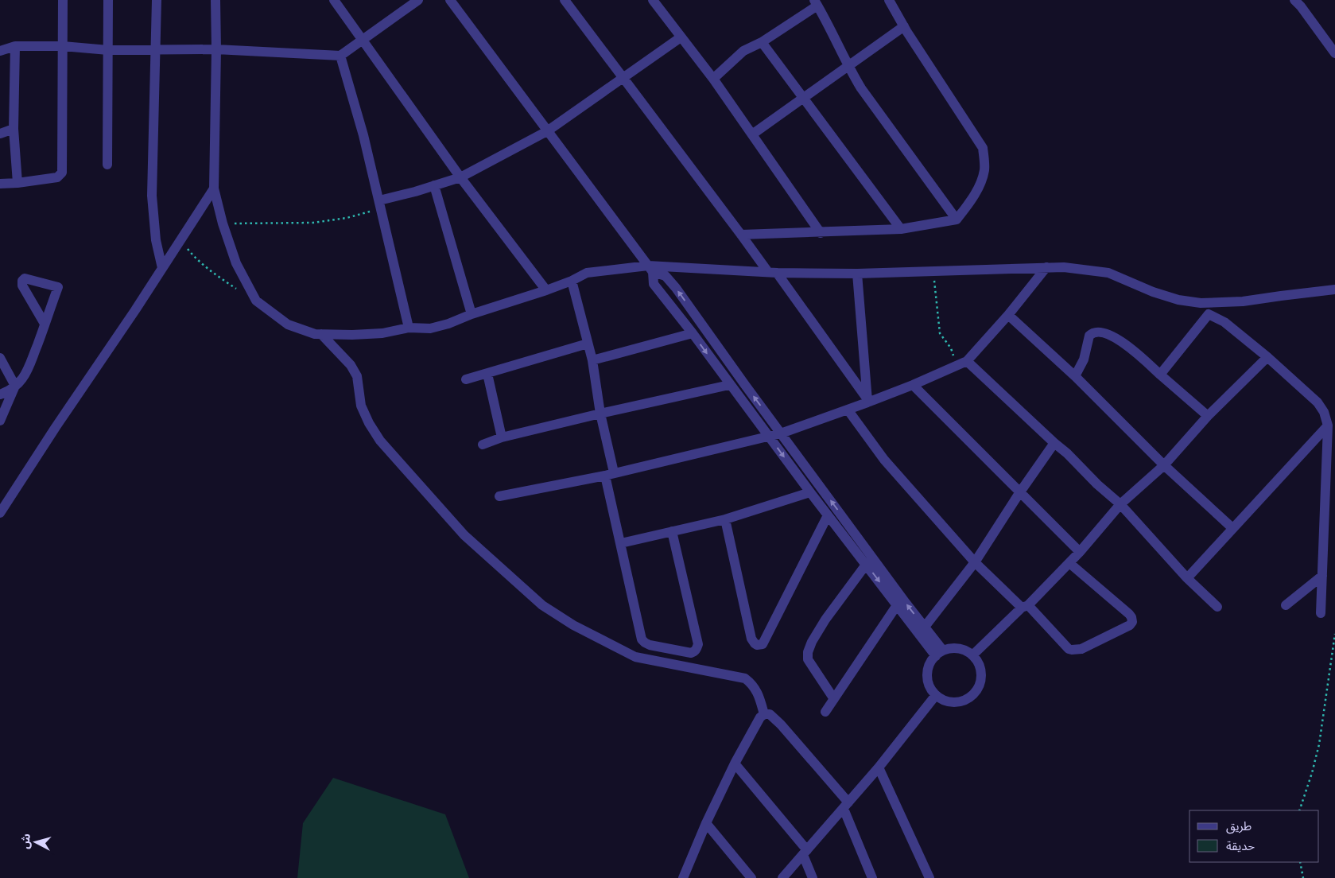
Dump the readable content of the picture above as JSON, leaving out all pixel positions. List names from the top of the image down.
{
  "legend": ["طريق", "حديقة"],
  "north": "left"
}
